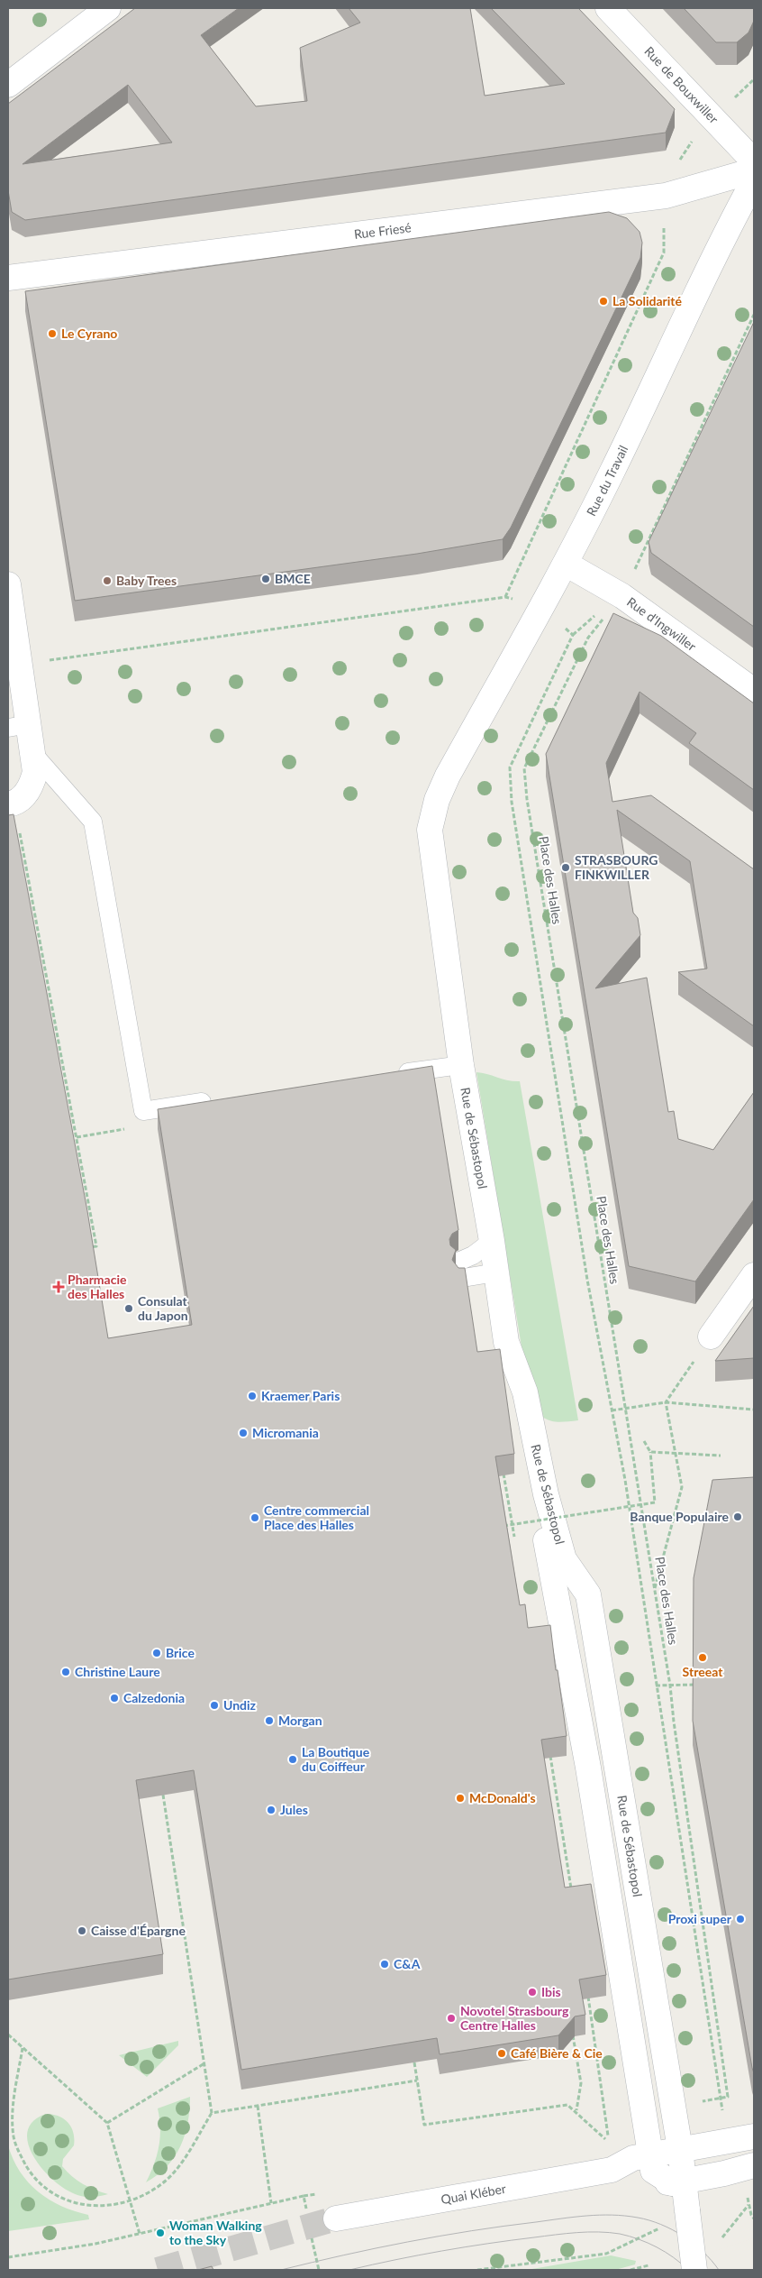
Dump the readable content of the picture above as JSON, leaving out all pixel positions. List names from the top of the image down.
{
  "streets": {
    "street": [
      "Rue de Bouxwiller",
      "Rue Friesé",
      "Rue du Travail",
      "Rue d'Ingwiller",
      "Rue de Sébastopol",
      "Quai Kléber"
    ],
    "path": ["Place des Halles"]
  },
  "crossings": [
    ["Rue du Travail", "Rue d'Ingwiller"],
    ["Rue du Travail", "Rue de Sébastopol"],
    ["Rue d'Ingwiller", "Place des Halles"],
    ["Rue de Sébastopol", "Quai Kléber"]
  ],
  "places": {
    "other": [
      "La Solidarité",
      "Le Cyrano",
      "BMCE",
      "Baby Trees",
      "STRASBOURG FINKWILLER",
      "Consulat du Japon",
      "Kraemer Paris",
      "Micromania",
      "Banque Populaire",
      "Centre commercial Place des Halles",
      "Brice",
      "Streeat",
      "Christine Laure",
      "Calzedonia",
      "Undiz",
      "Morgan",
      "La Boutique du Coiffeur",
      "McDonald's",
      "Jules",
      "Proxi super",
      "Caisse d'Épargne",
      "C&A",
      "Ibis",
      "Novotel Strasbourg Centre Halles",
      "Café Bière & Cie",
      "Woman Walking to the Sky"
    ],
    "health": ["Pharmacie des Halles"]
  }
}
